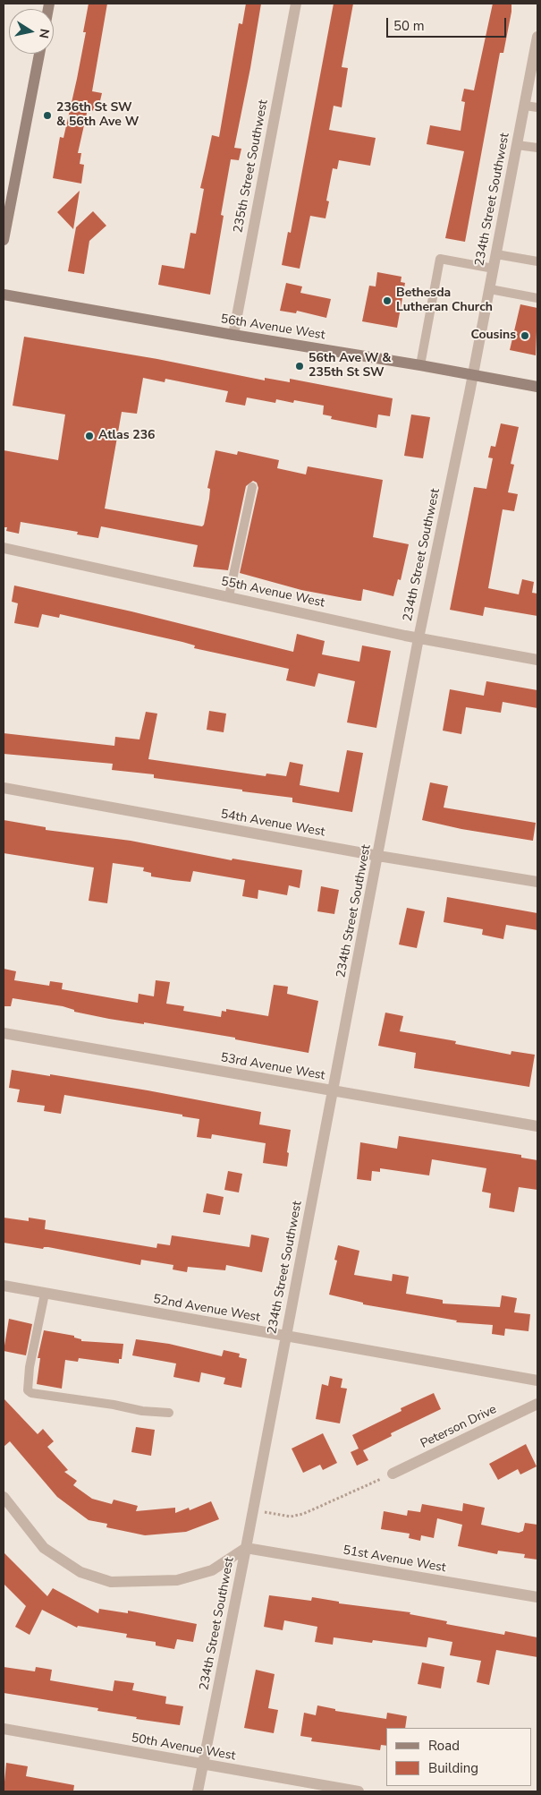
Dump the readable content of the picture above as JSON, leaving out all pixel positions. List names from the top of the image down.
{
  "streets": {
    "main road": ["56th Avenue West"],
    "street": [
      "235th Street Southwest",
      "234th Street Southwest",
      "55th Avenue West",
      "54th Avenue West",
      "53rd Avenue West",
      "52nd Avenue West",
      "Peterson Drive",
      "51st Avenue West",
      "50th Avenue West"
    ]
  },
  "crossings": [
    ["235th Street Southwest", "56th Avenue West"],
    ["234th Street Southwest", "56th Avenue West"],
    ["234th Street Southwest", "55th Avenue West"],
    ["234th Street Southwest", "54th Avenue West"],
    ["234th Street Southwest", "53rd Avenue West"],
    ["234th Street Southwest", "52nd Avenue West"],
    ["234th Street Southwest", "51st Avenue West"],
    ["234th Street Southwest", "50th Avenue West"]
  ],
  "places": [
    "236th St SW & 56th Ave W",
    "Bethesda Lutheran Church",
    "Cousins",
    "56th Ave W & 235th St SW",
    "Atlas 236"
  ],
  "legend": ["Road", "Building"],
  "scale_bar": "50 m",
  "north": "right"
}
